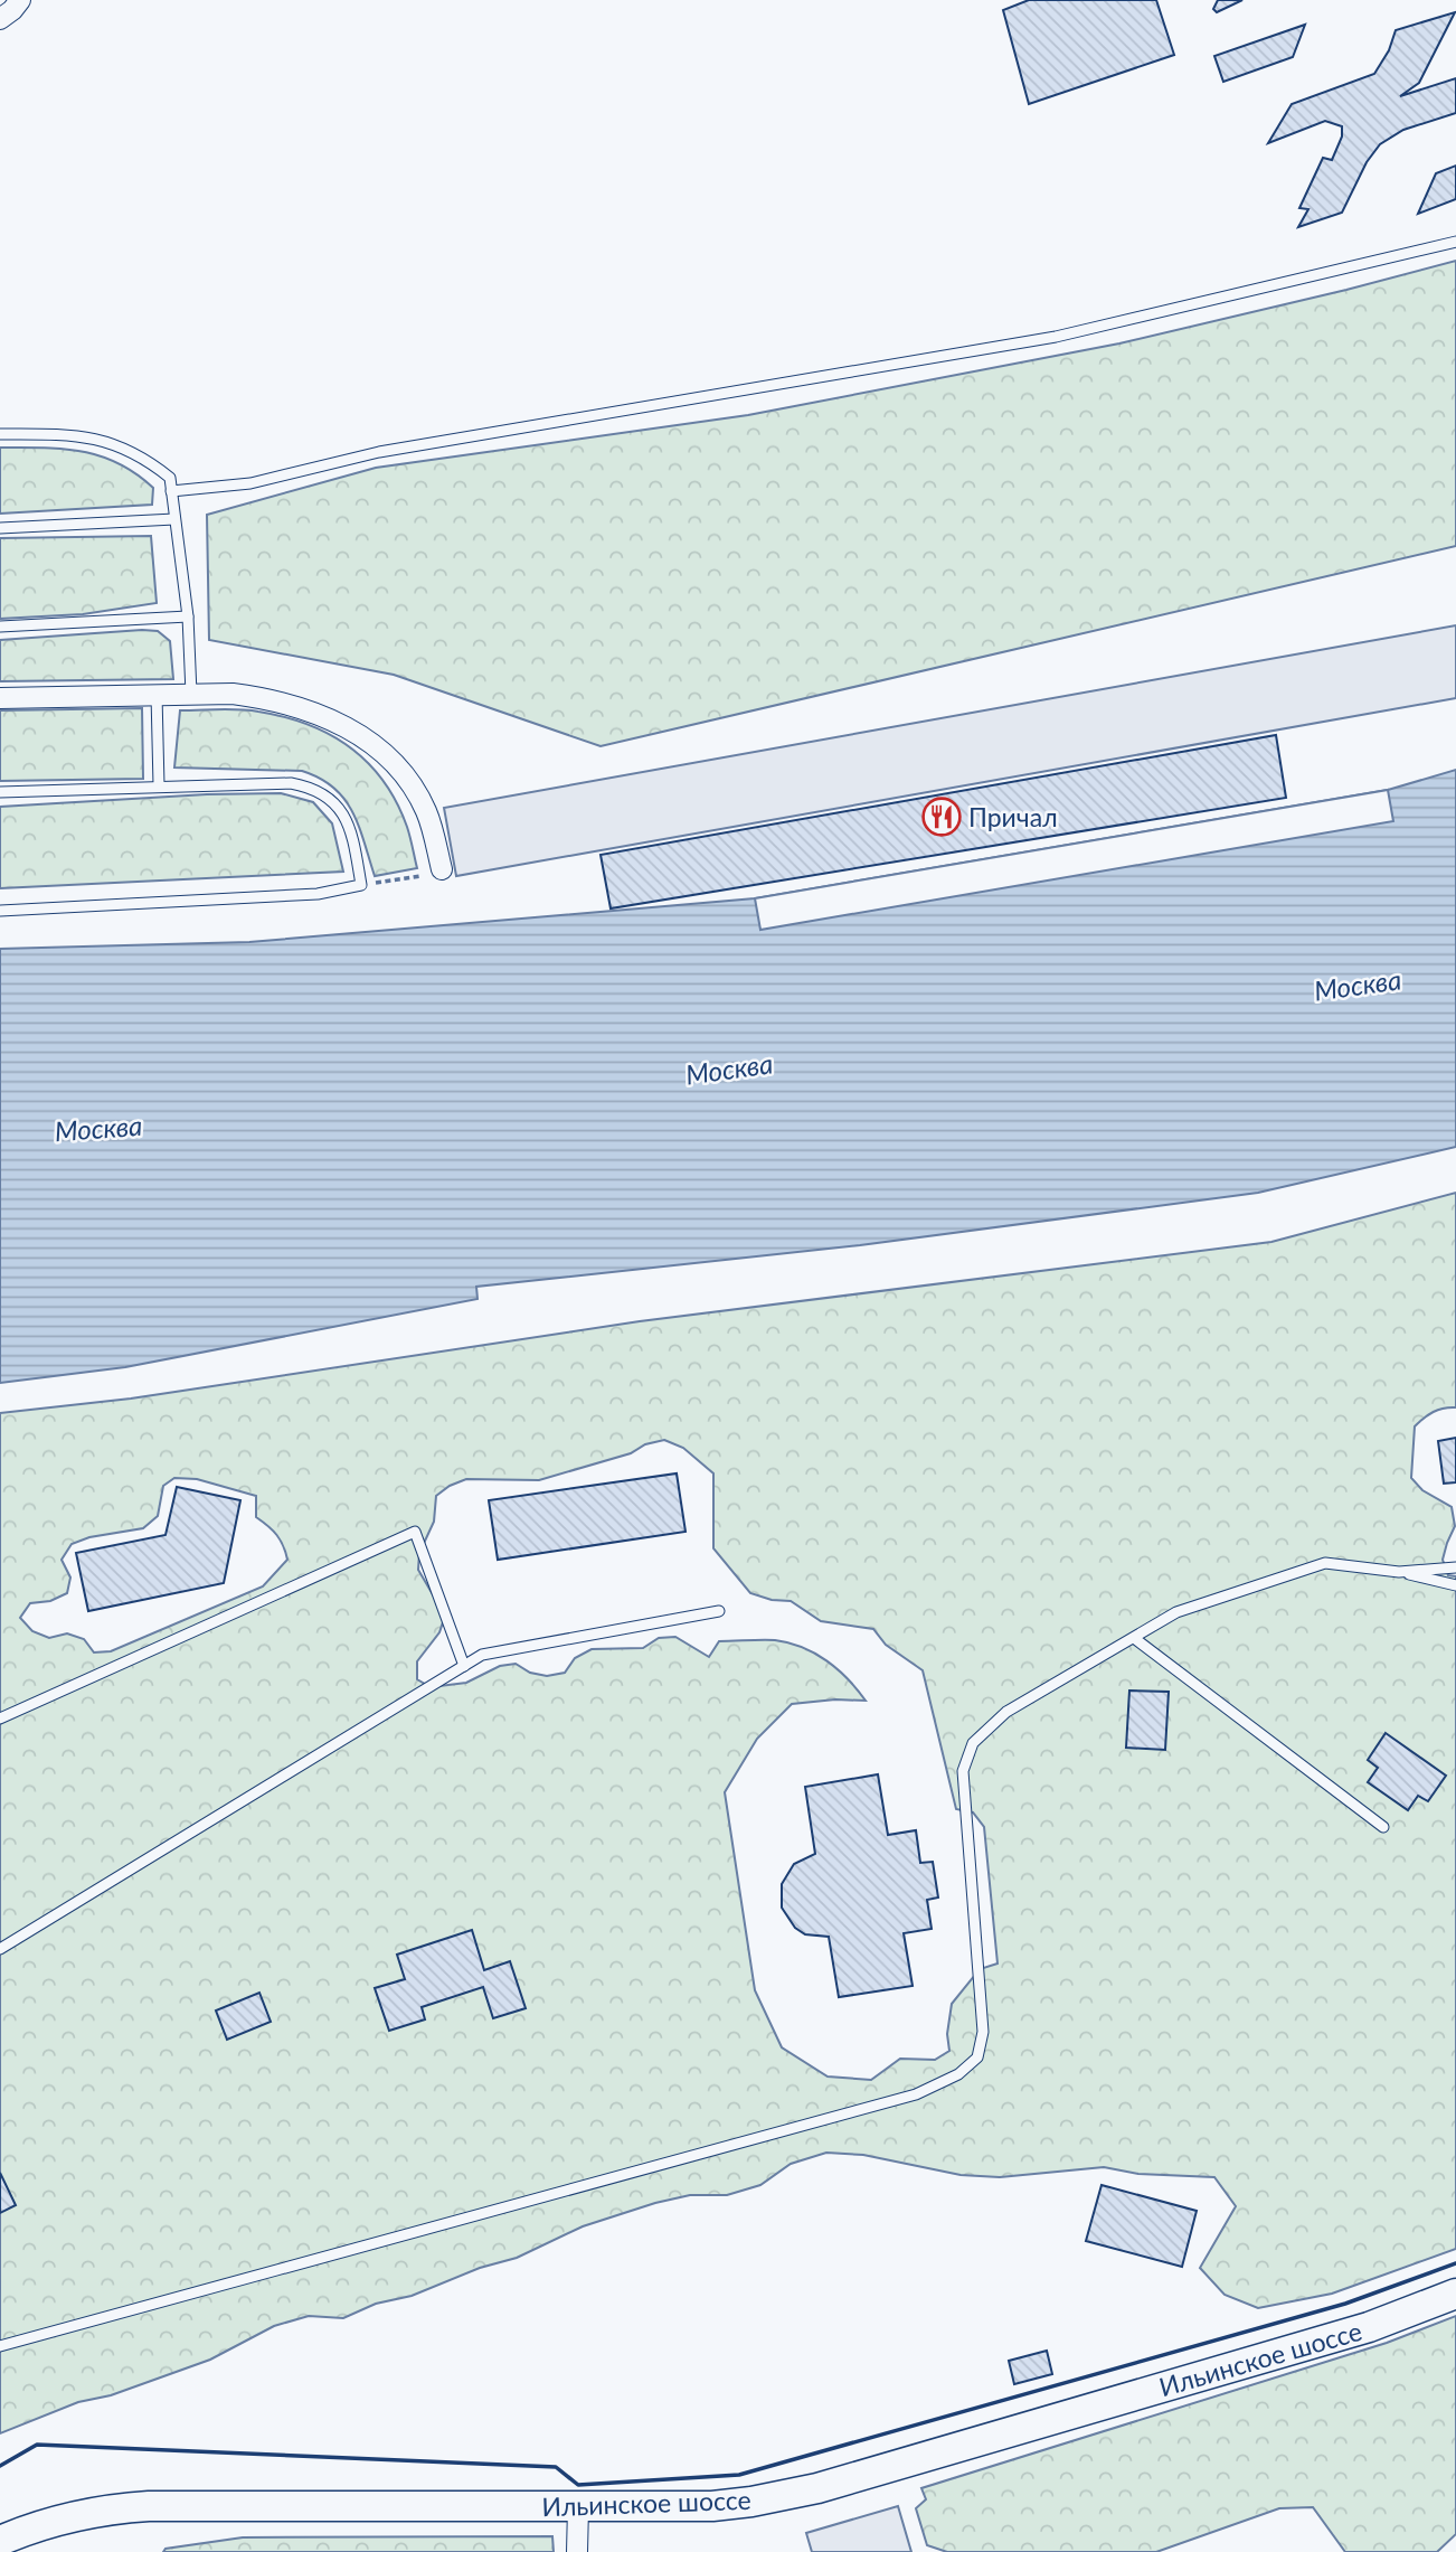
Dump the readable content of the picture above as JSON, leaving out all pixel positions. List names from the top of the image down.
{
  "streets": {
    "main road": ["Ильинское шоссе"]
  },
  "water": ["Москва"],
  "places": {
    "restaurant": ["Причал"]
  }
}
